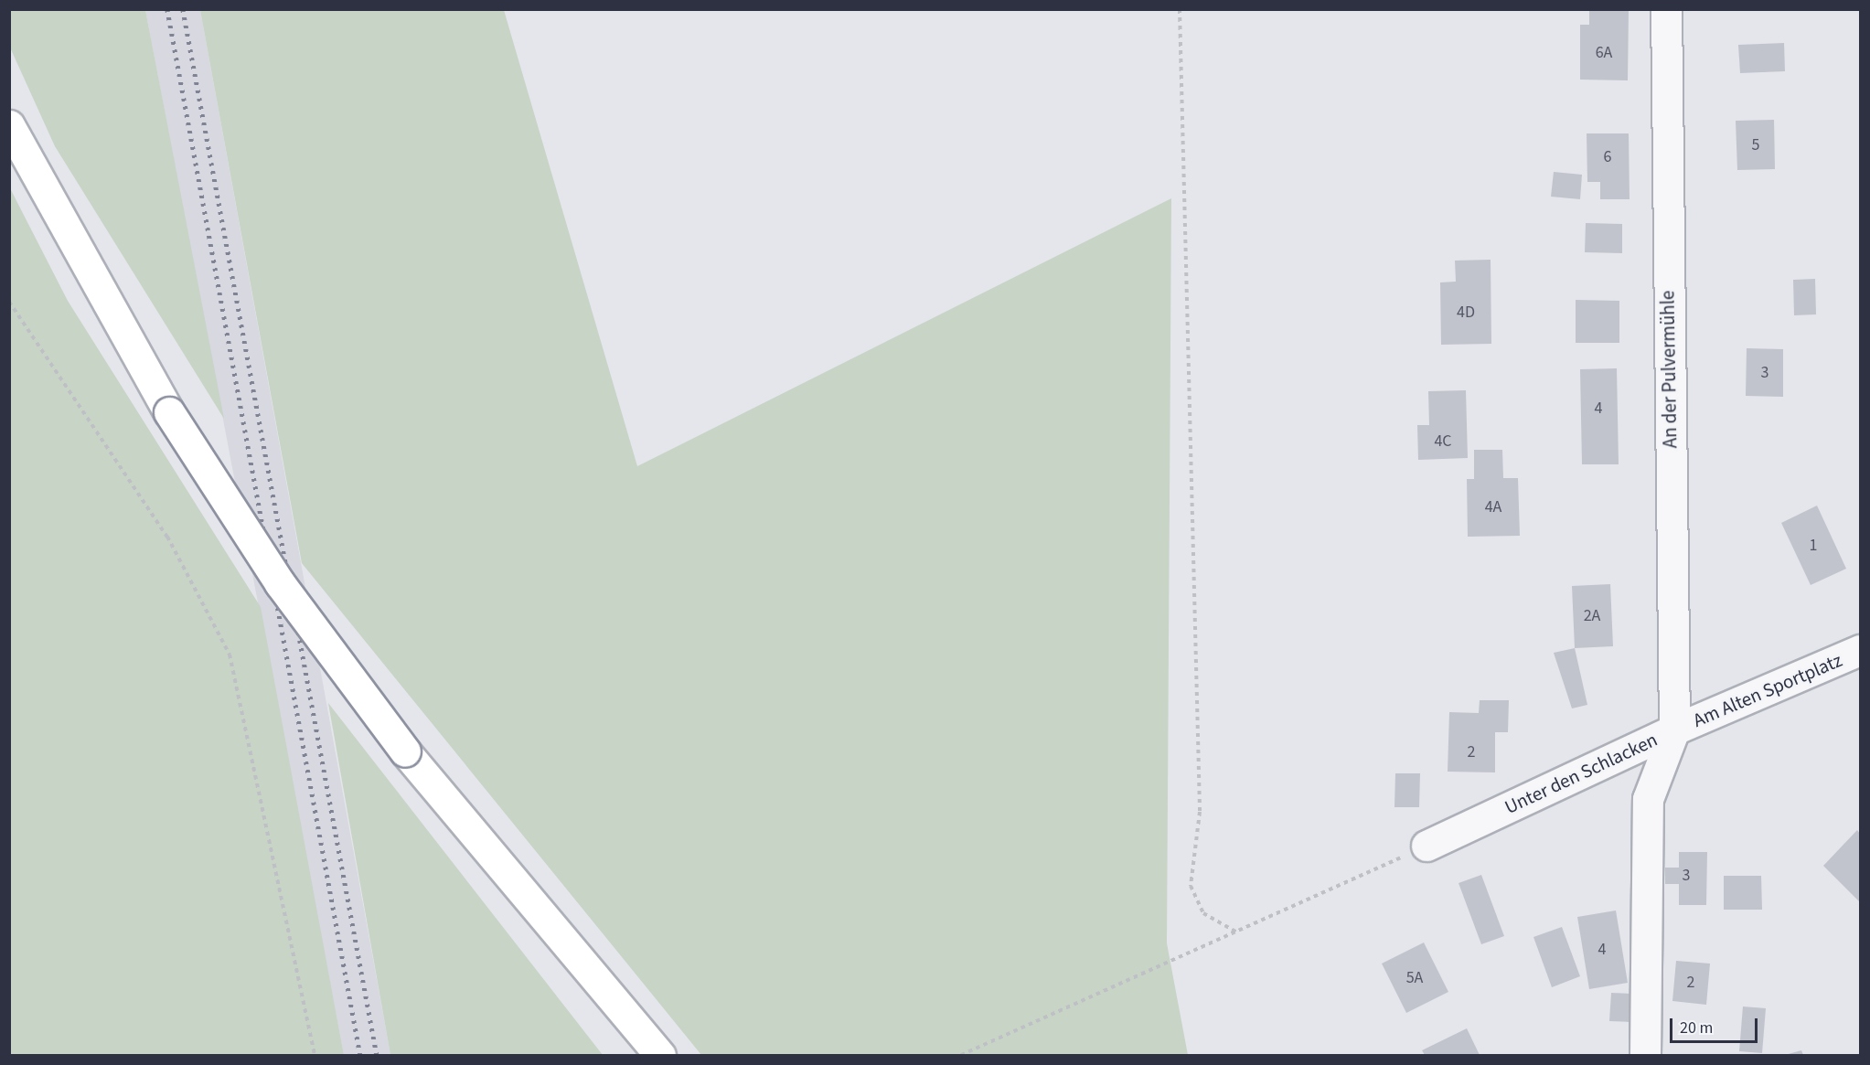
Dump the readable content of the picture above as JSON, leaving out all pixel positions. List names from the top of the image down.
{
  "streets": {
    "street": ["An der Pulvermühle", "Am Alten Sportplatz", "Unter den Schlacken"]
  },
  "crossings": [
    ["An der Pulvermühle", "Am Alten Sportplatz"],
    ["An der Pulvermühle", "Unter den Schlacken"],
    ["Am Alten Sportplatz", "Unter den Schlacken"]
  ],
  "house_numbers": [
    "6A",
    "5",
    "6",
    "4D",
    "3",
    "4",
    "4C",
    "4A",
    "1",
    "2A",
    "2",
    "3",
    "4",
    "5A",
    "2"
  ],
  "scale_bar": "20 m"
}
